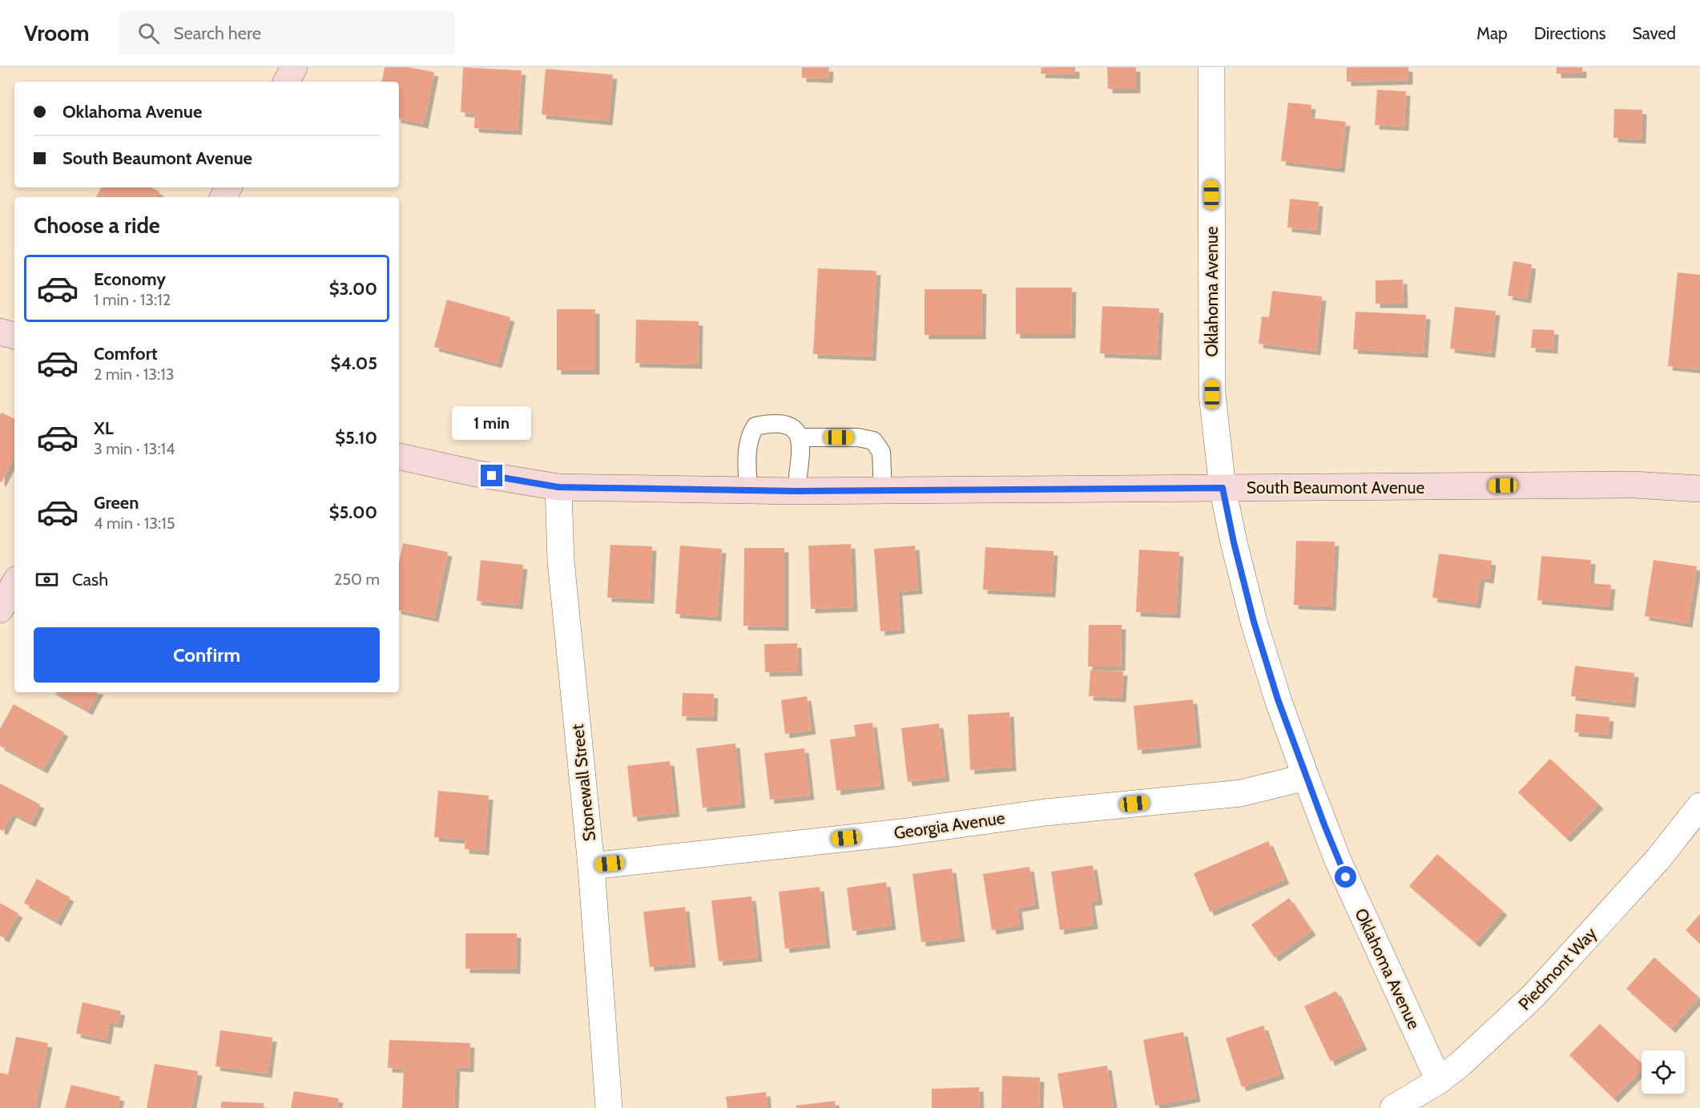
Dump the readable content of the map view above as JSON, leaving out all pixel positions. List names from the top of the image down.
{
  "streets": {
    "street": [
      "Oklahoma Avenue",
      "South Beaumont Avenue",
      "Stonewall Street",
      "Georgia Avenue",
      "Piedmont Way"
    ]
  },
  "crossings": [
    ["Oklahoma Avenue", "South Beaumont Avenue"],
    ["Oklahoma Avenue", "Georgia Avenue"],
    ["Oklahoma Avenue", "Piedmont Way"],
    ["South Beaumont Avenue", "Stonewall Street"],
    ["Stonewall Street", "Georgia Avenue"]
  ],
  "page": {
    "header": "Vroom",
    "search": "Search here",
    "nav": ["Map", "Directions", "Saved"],
    "banner": ["Oklahoma Avenue", "South Beaumont Avenue"],
    "heading": "Choose a ride",
    "list": [
      {
        "name": "Economy",
        "note": "1 min · 13:12",
        "value": "$3.00"
      },
      {
        "name": "Comfort",
        "note": "2 min · 13:13",
        "value": "$4.05"
      },
      {
        "name": "XL",
        "note": "3 min · 13:14",
        "value": "$5.10"
      },
      {
        "name": "Green",
        "note": "4 min · 13:15",
        "value": "$5.00"
      }
    ],
    "bubble": "1 min",
    "pay": ["Cash", "250 m"],
    "buttons": "Confirm"
  }
}
